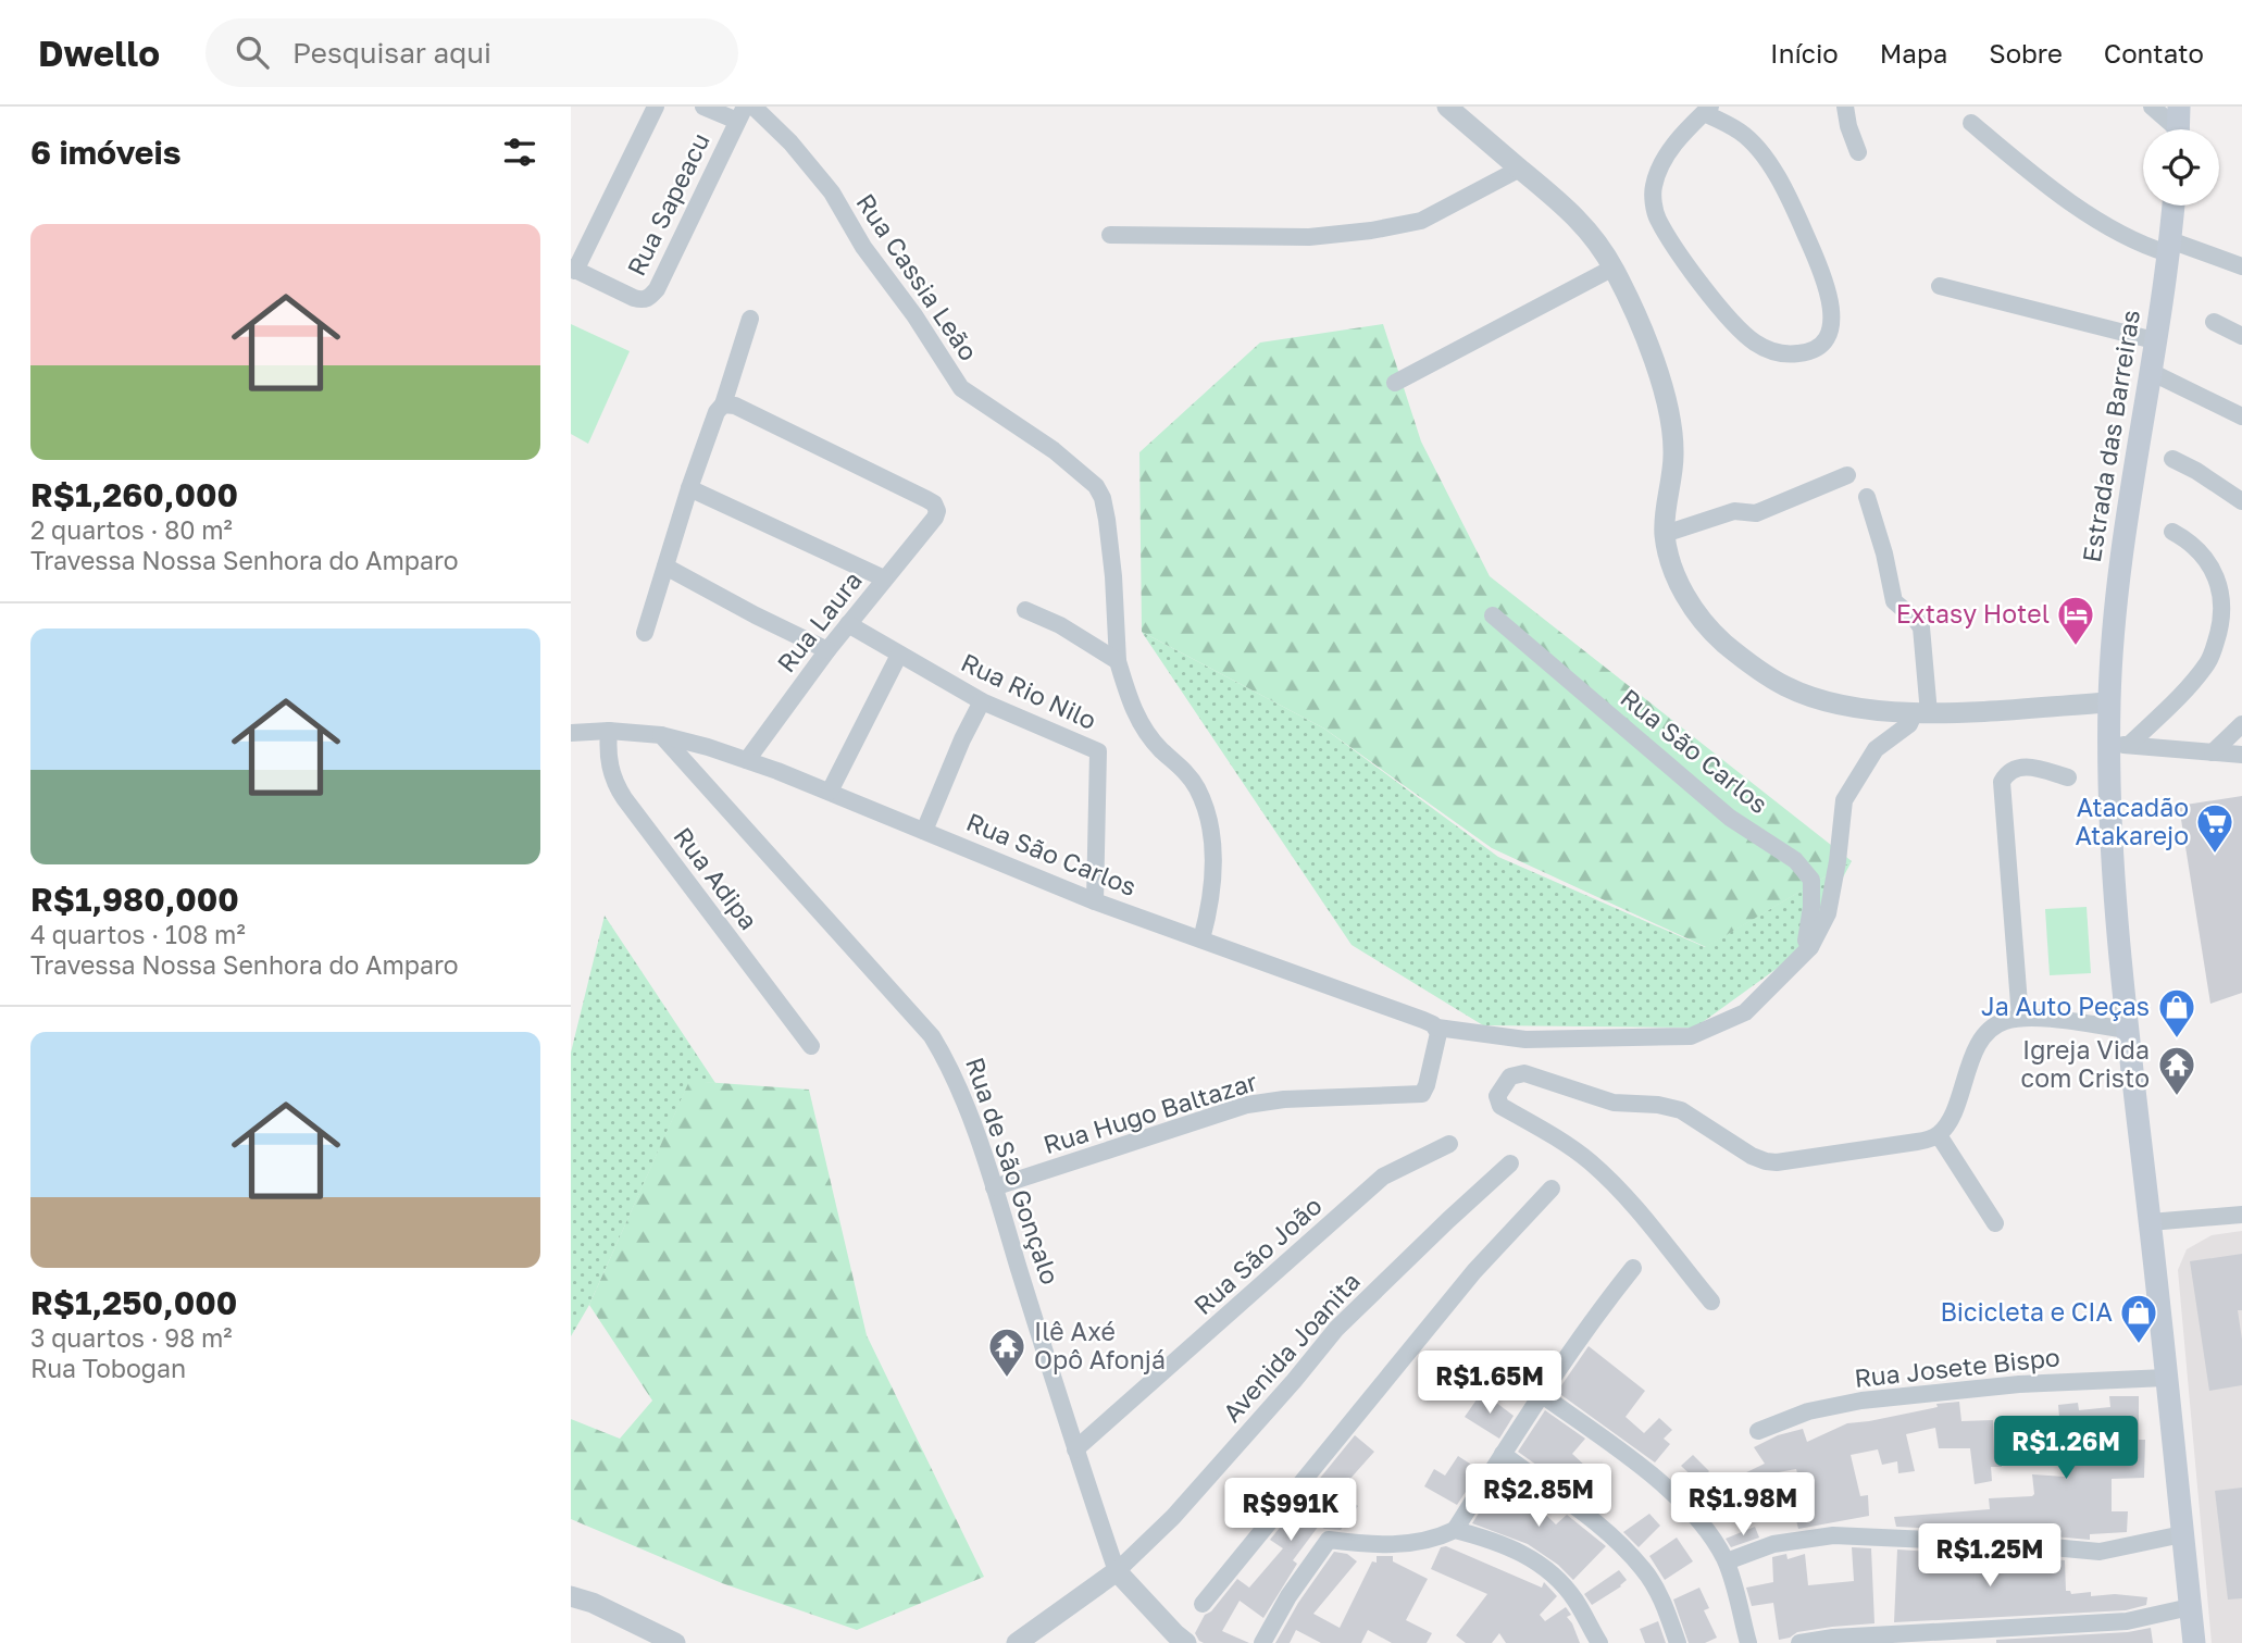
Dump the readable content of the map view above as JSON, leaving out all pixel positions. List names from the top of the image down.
{
  "streets": {
    "main road": ["Estrada das Barreiras"],
    "street": [
      "Rua Sapeacu",
      "Rua Cassia Leão",
      "Rua Laura",
      "Rua Rio Nilo",
      "Rua São Carlos",
      "Rua Adipa",
      "Rua Hugo Baltazar",
      "Rua de São Gonçalo",
      "Rua São João",
      "Avenida Joanita",
      "Rua Josete Bispo"
    ]
  },
  "crossings": [
    ["Rua Cassia Leão", "Rua São Carlos"],
    ["Estrada das Barreiras", "Rua Josete Bispo"],
    ["Rua Laura", "Rua Rio Nilo"],
    ["Rua Laura", "Rua São Carlos"],
    ["Rua Rio Nilo", "Rua São Carlos"],
    ["Rua São Carlos", "Rua Hugo Baltazar"],
    ["Rua São Carlos", "Rua de São Gonçalo"],
    ["Rua Hugo Baltazar", "Rua de São Gonçalo"],
    ["Rua de São Gonçalo", "Rua São João"],
    ["Rua de São Gonçalo", "Avenida Joanita"]
  ],
  "places": {
    "hotel": ["Extasy Hotel"],
    "supermarket": ["Atacadão Atakarejo"],
    "shop": ["Ja Auto Peças", "Bicicleta e CIA"],
    "temple": ["Igreja Vida com Cristo", "Ilê Axé Opô Afonjá"]
  },
  "page": {
    "header": "Dwello",
    "search": "Pesquisar aqui",
    "nav": [
      "Início",
      "Mapa",
      "Sobre",
      "Contato"
    ],
    "heading": "6 imóveis",
    "list": [
      {
        "name": "R$1,260,000",
        "note": "2 quartos · 80 m² · Travessa Nossa Senhora do Amparo"
      },
      {
        "name": "R$1,980,000",
        "note": "4 quartos · 108 m² · Travessa Nossa Senhora do Amparo"
      },
      {
        "name": "R$1,250,000",
        "note": "3 quartos · 98 m² · Rua Tobogan"
      }
    ],
    "price": [
      "R$1.65M",
      "R$1.26M",
      "R$2.85M",
      "R$1.98M",
      "R$991K",
      "R$1.25M"
    ]
  }
}
